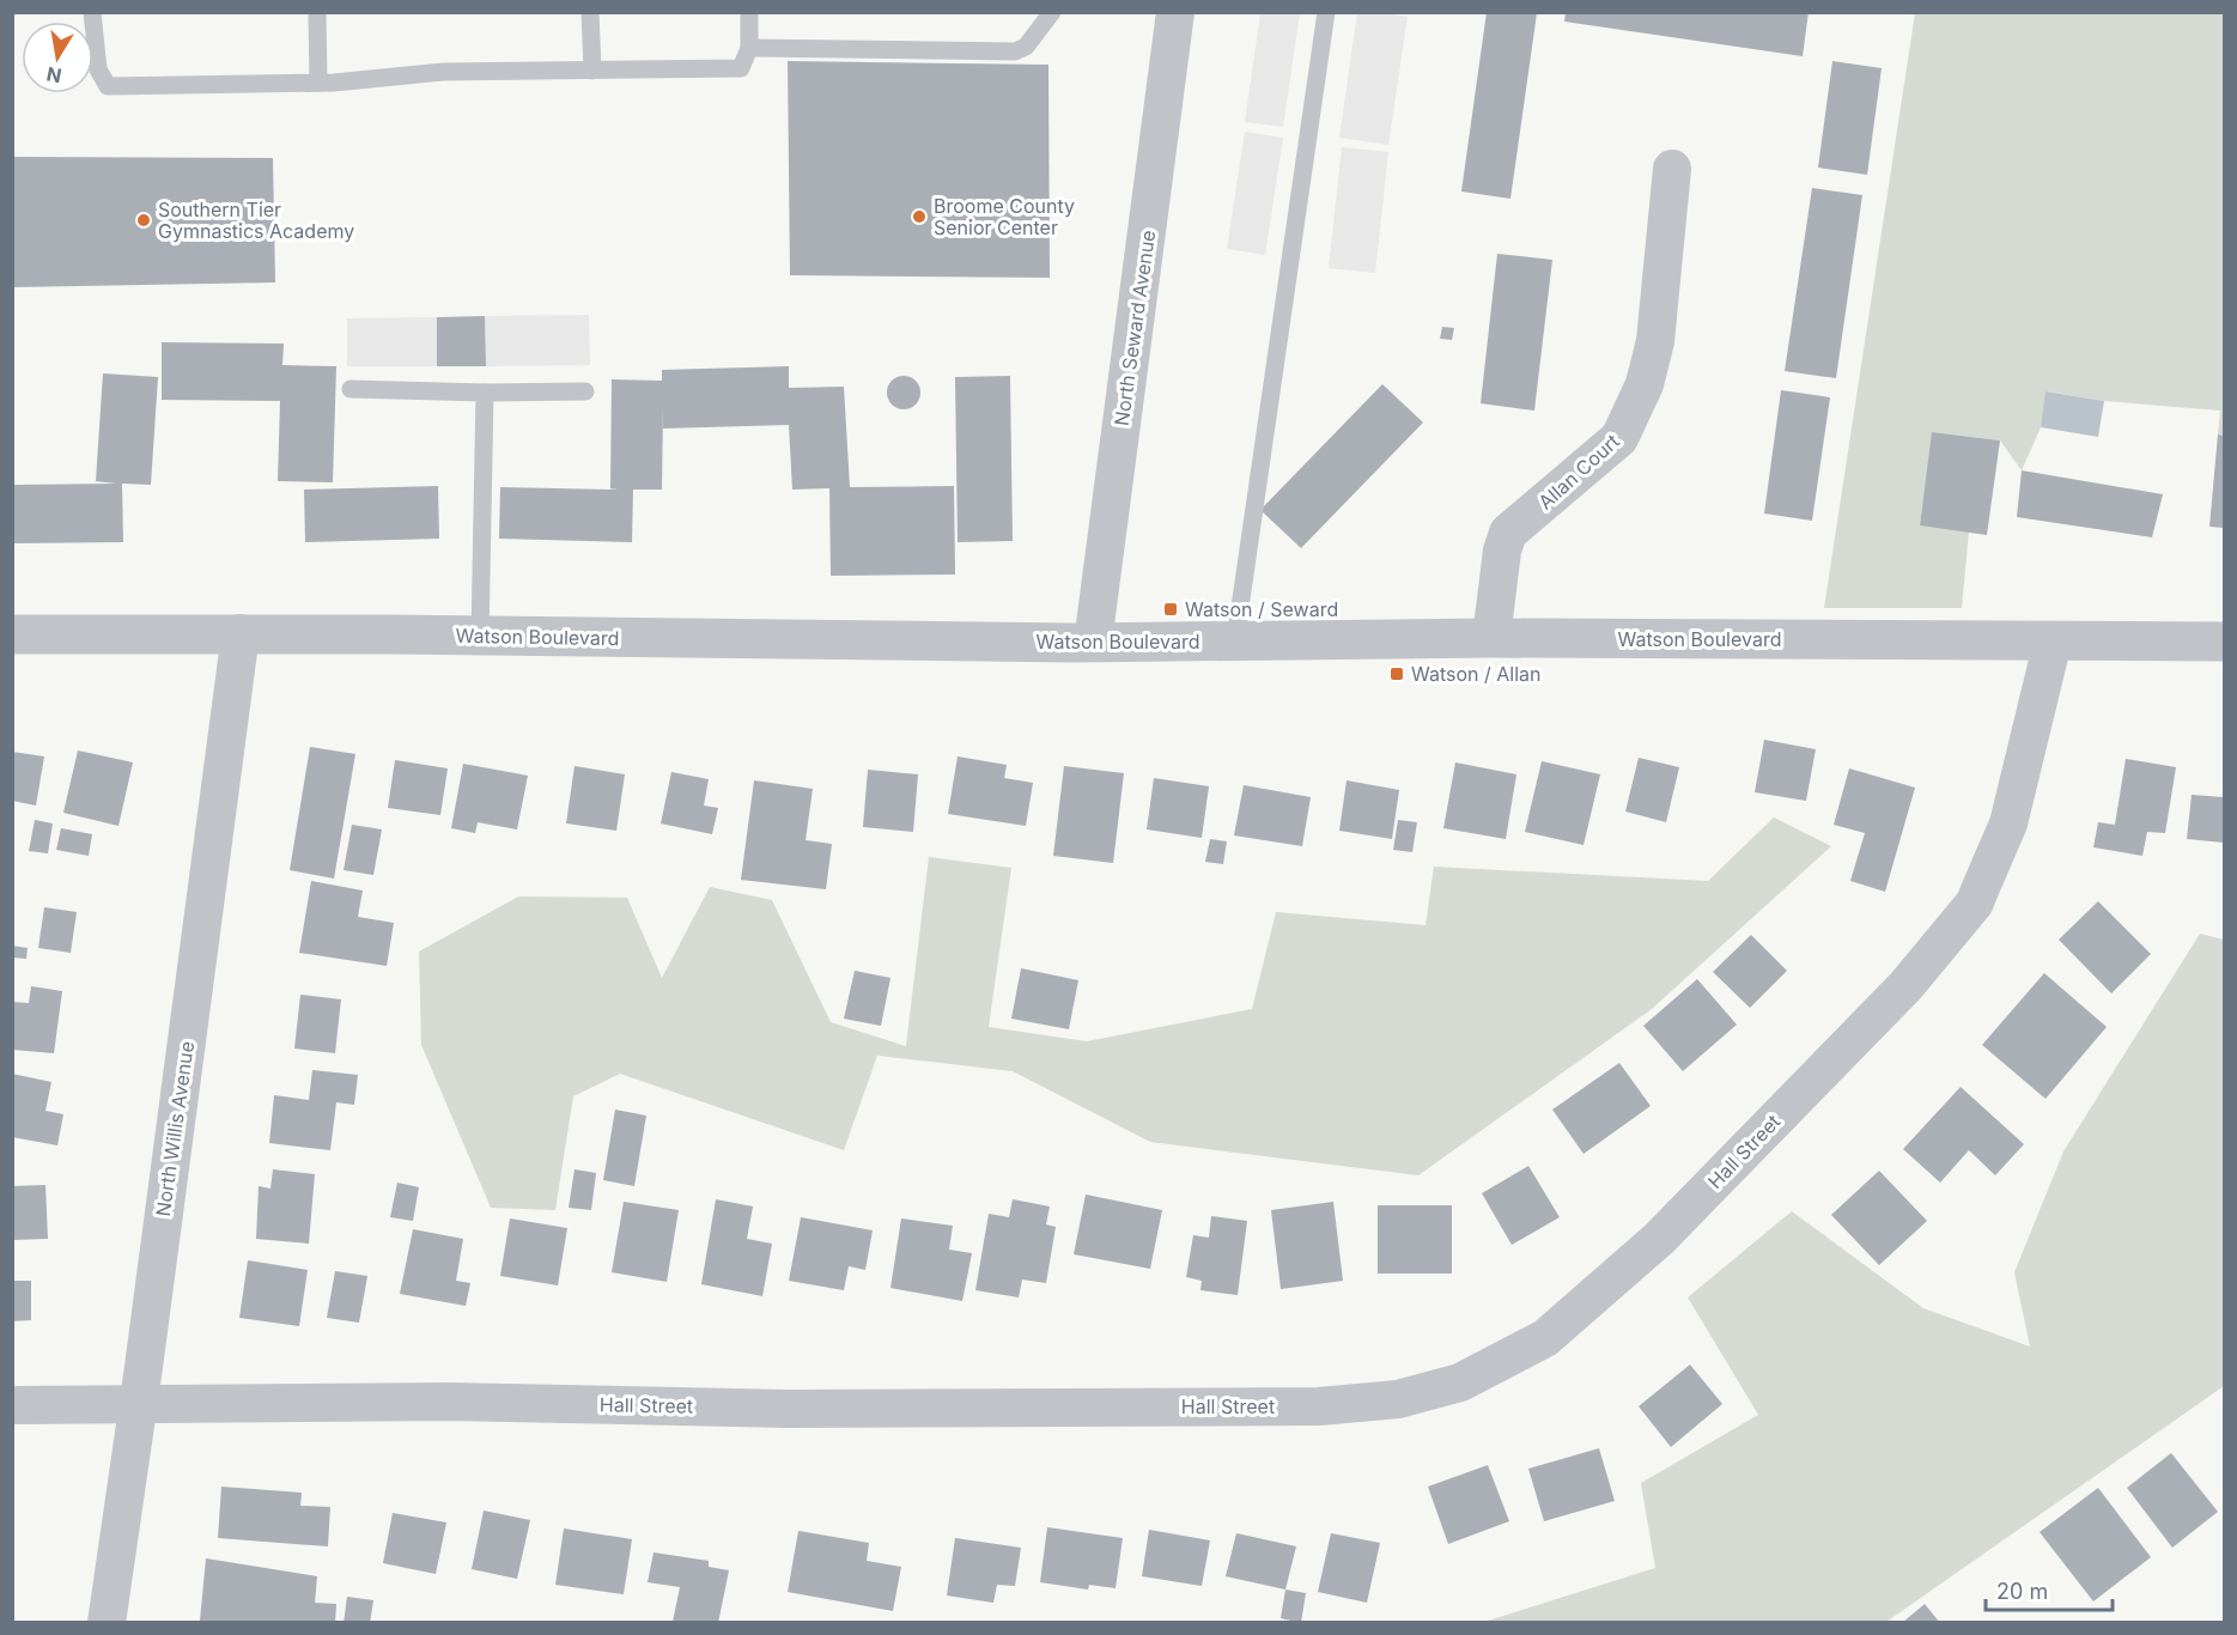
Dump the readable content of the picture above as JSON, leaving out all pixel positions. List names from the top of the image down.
{
  "streets": {
    "street": [
      "North Seward Avenue",
      "Allan Court",
      "Watson Boulevard",
      "North Willis Avenue",
      "Hall Street"
    ]
  },
  "crossings": [
    ["North Seward Avenue", "Watson Boulevard"],
    ["Allan Court", "Watson Boulevard"],
    ["Watson Boulevard", "North Willis Avenue"],
    ["Watson Boulevard", "Hall Street"],
    ["North Willis Avenue", "Hall Street"]
  ],
  "places": {
    "other": ["Broome County Senior Center", "Southern Tier Gymnastics Academy"],
    "transit": ["Watson / Seward", "Watson / Allan"]
  },
  "scale_bar": "20 m",
  "north": "bottom"
}
